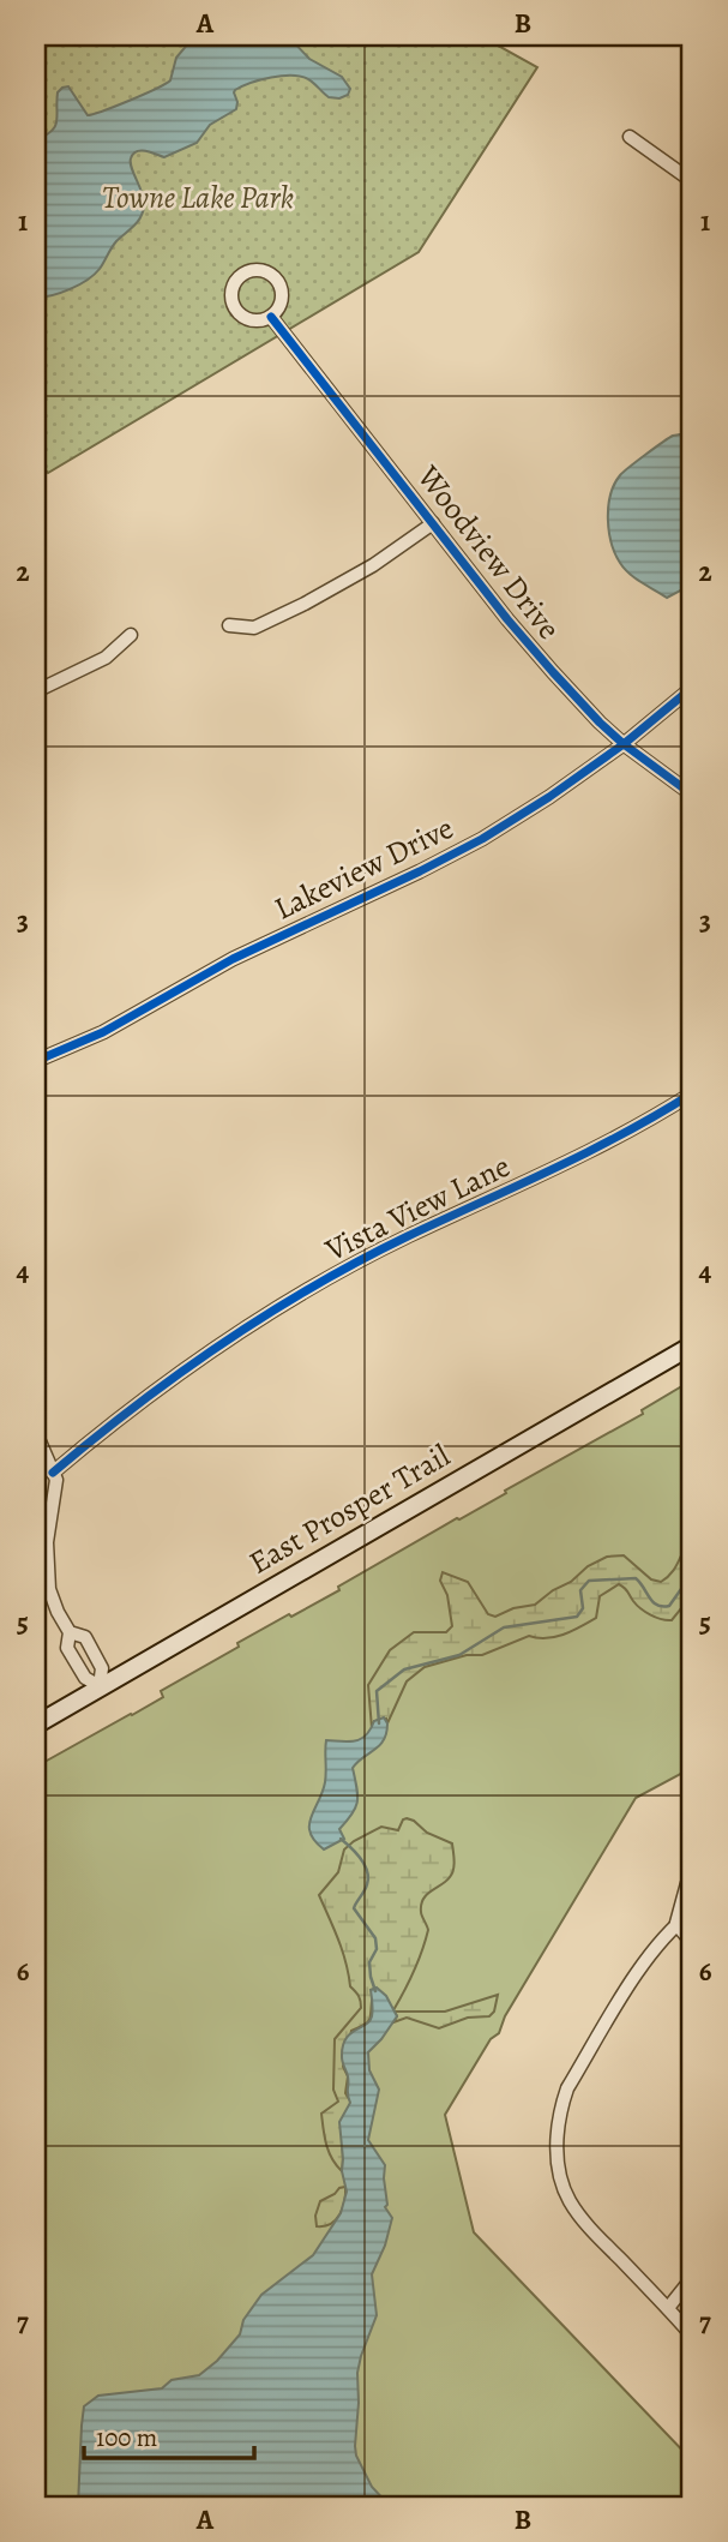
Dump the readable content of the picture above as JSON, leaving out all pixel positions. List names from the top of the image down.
{
  "streets": {
    "main road": ["East Prosper Trail"],
    "street": ["Woodview Drive", "Lakeview Drive", "Vista View Lane"]
  },
  "crossings": [
    ["Woodview Drive", "Lakeview Drive"]
  ],
  "parks": ["Towne Lake Park"],
  "scale_bar": "100 m",
  "grid": {
    "columns": ["A", "B"],
    "rows": [
      "1",
      "2",
      "3",
      "4",
      "5",
      "6",
      "7"
    ]
  }
}
